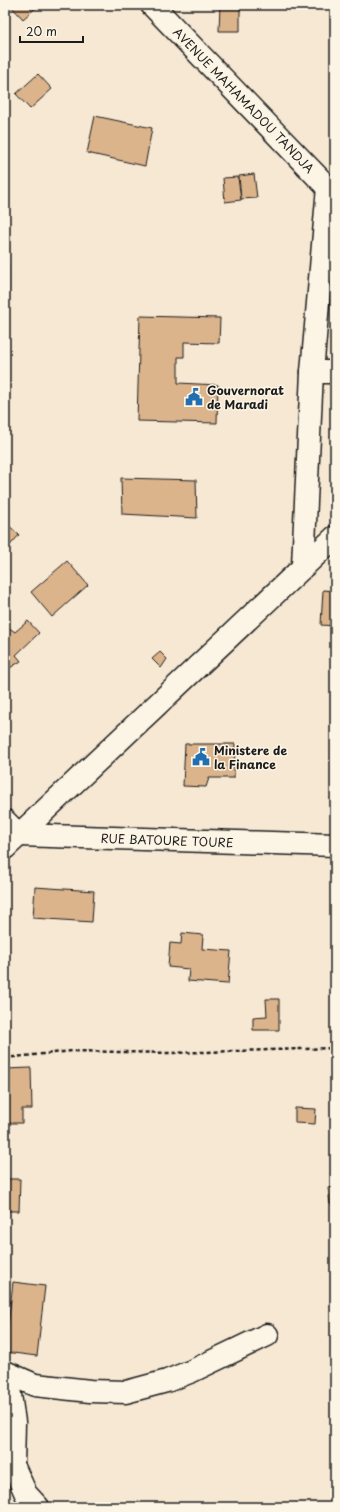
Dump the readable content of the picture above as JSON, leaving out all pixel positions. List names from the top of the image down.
{
  "streets": {
    "street": ["AVENUE MAHAMADOU TANDJA", "RUE BATOURE TOURE"]
  },
  "places": {
    "public building": ["Gouvernorat de Maradi", "Ministere de la Finance"]
  },
  "scale_bar": "20 m"
}
